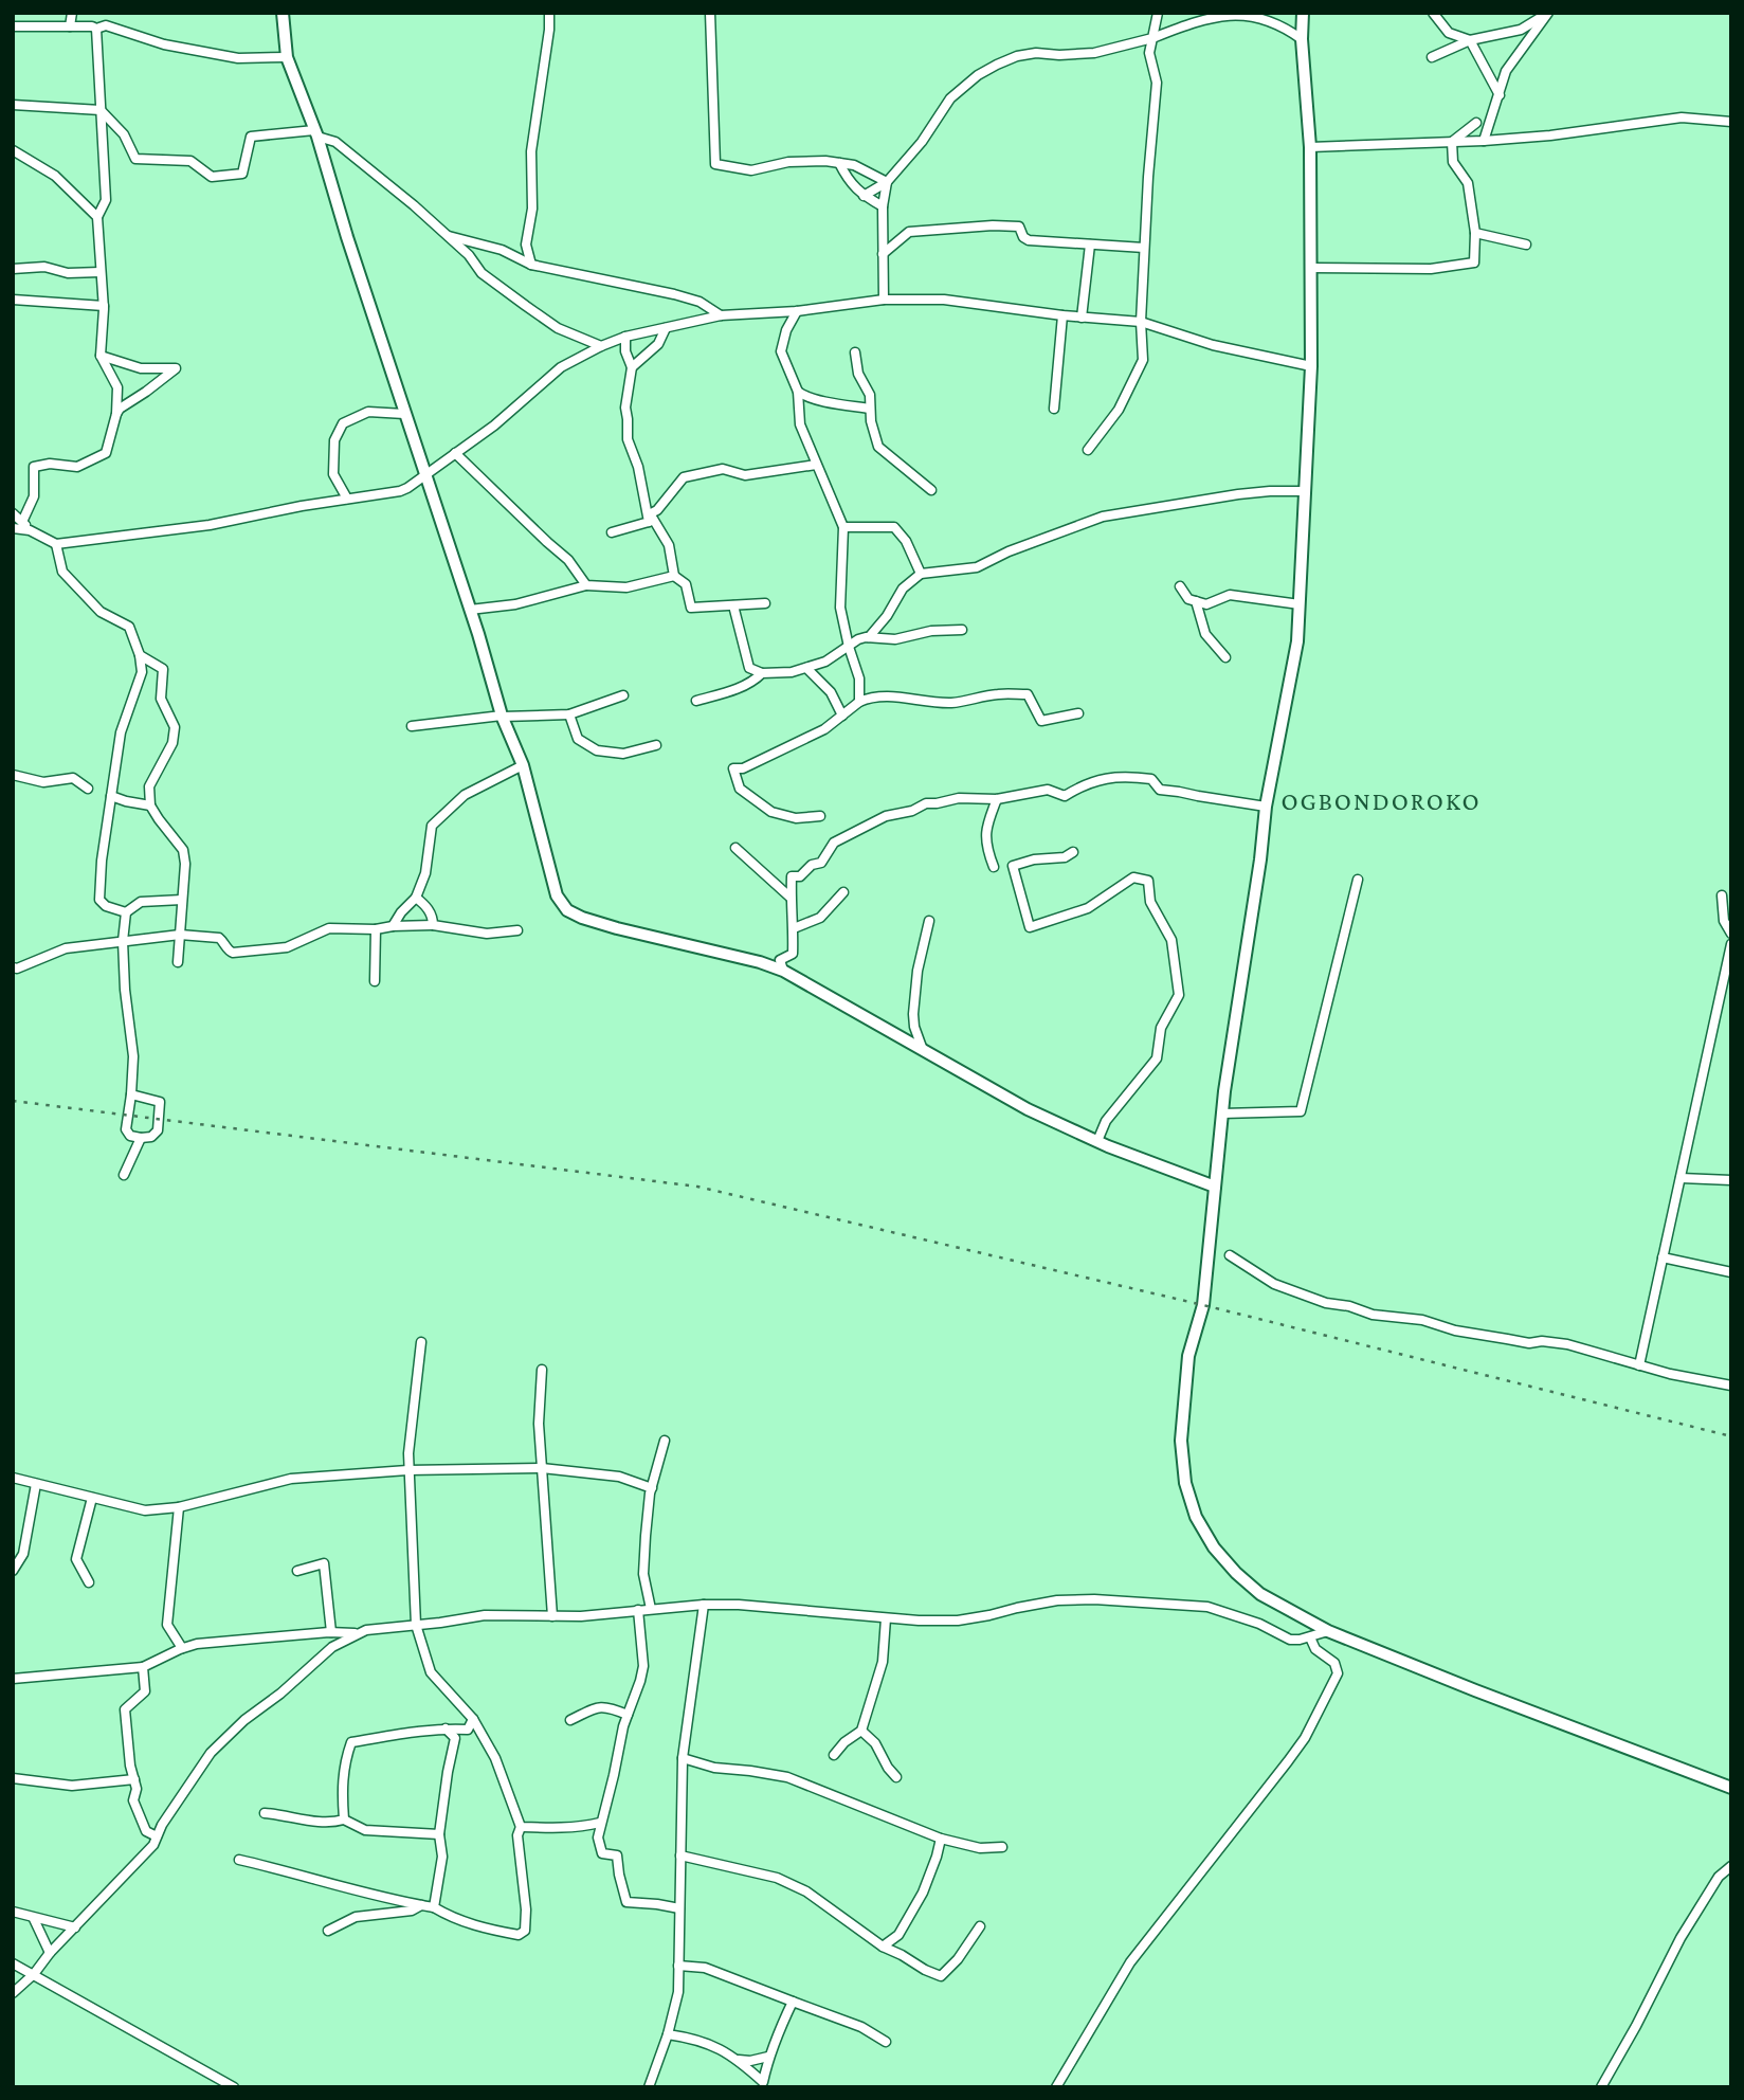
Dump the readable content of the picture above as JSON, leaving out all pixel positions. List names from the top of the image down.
{
  "districts": ["OGBONDOROKO"]
}
